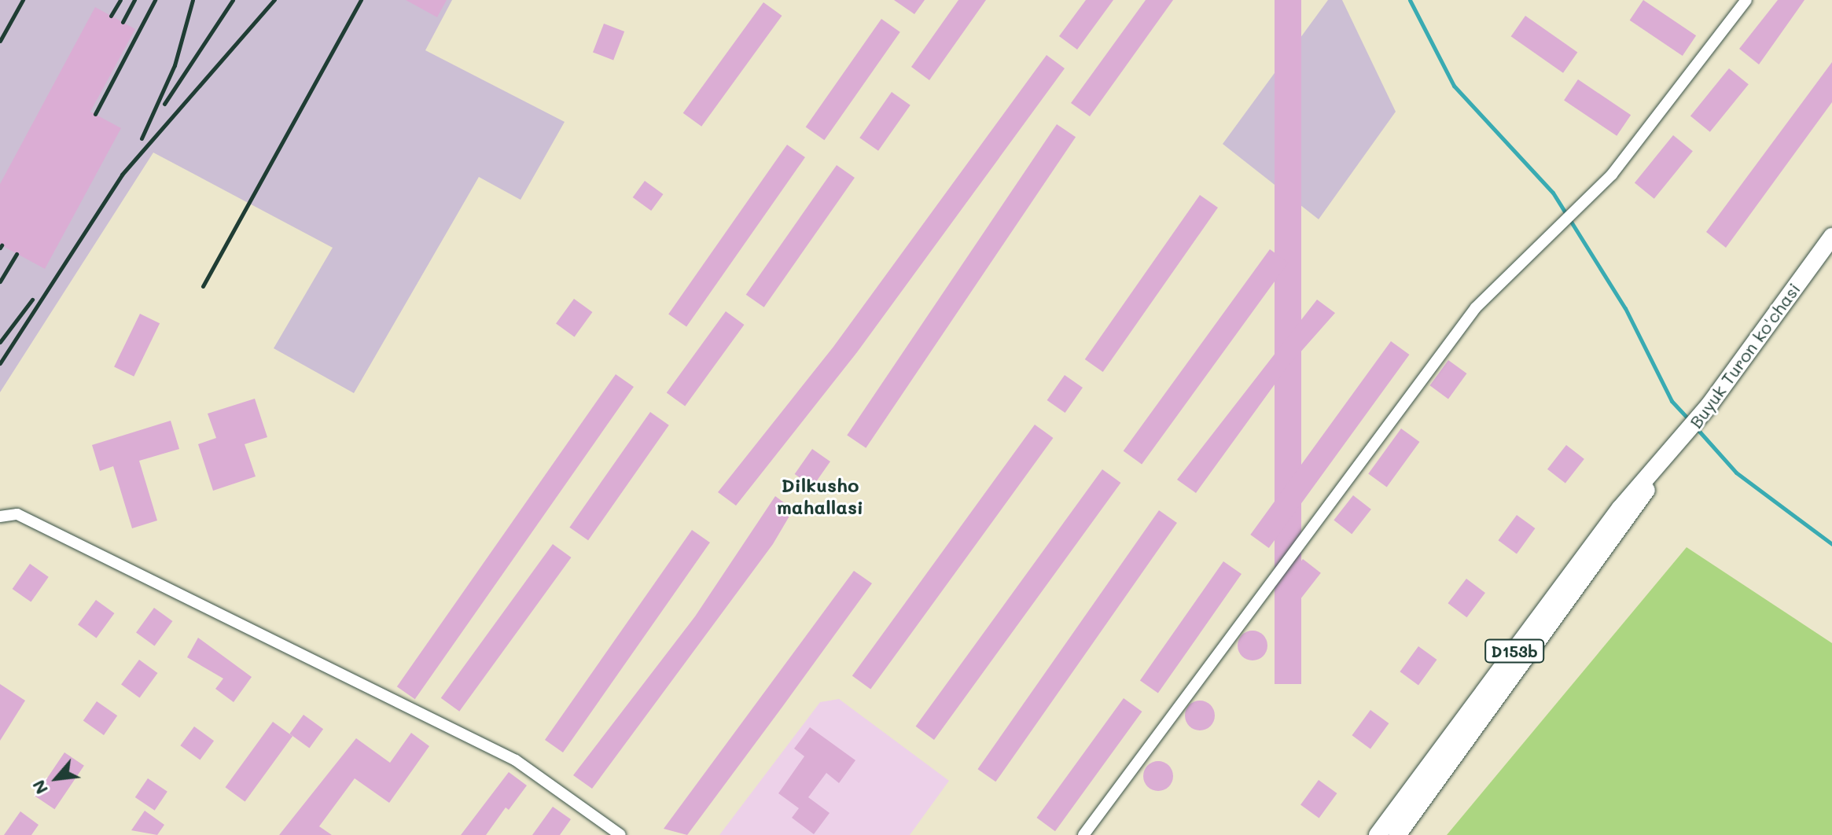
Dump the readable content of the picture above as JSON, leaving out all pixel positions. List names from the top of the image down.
{
  "streets": {
    "main road": ["Buyuk Turon ko'chasi", "D153b"]
  },
  "districts": ["Dilkusho mahallasi"],
  "north": "bottom left"
}
